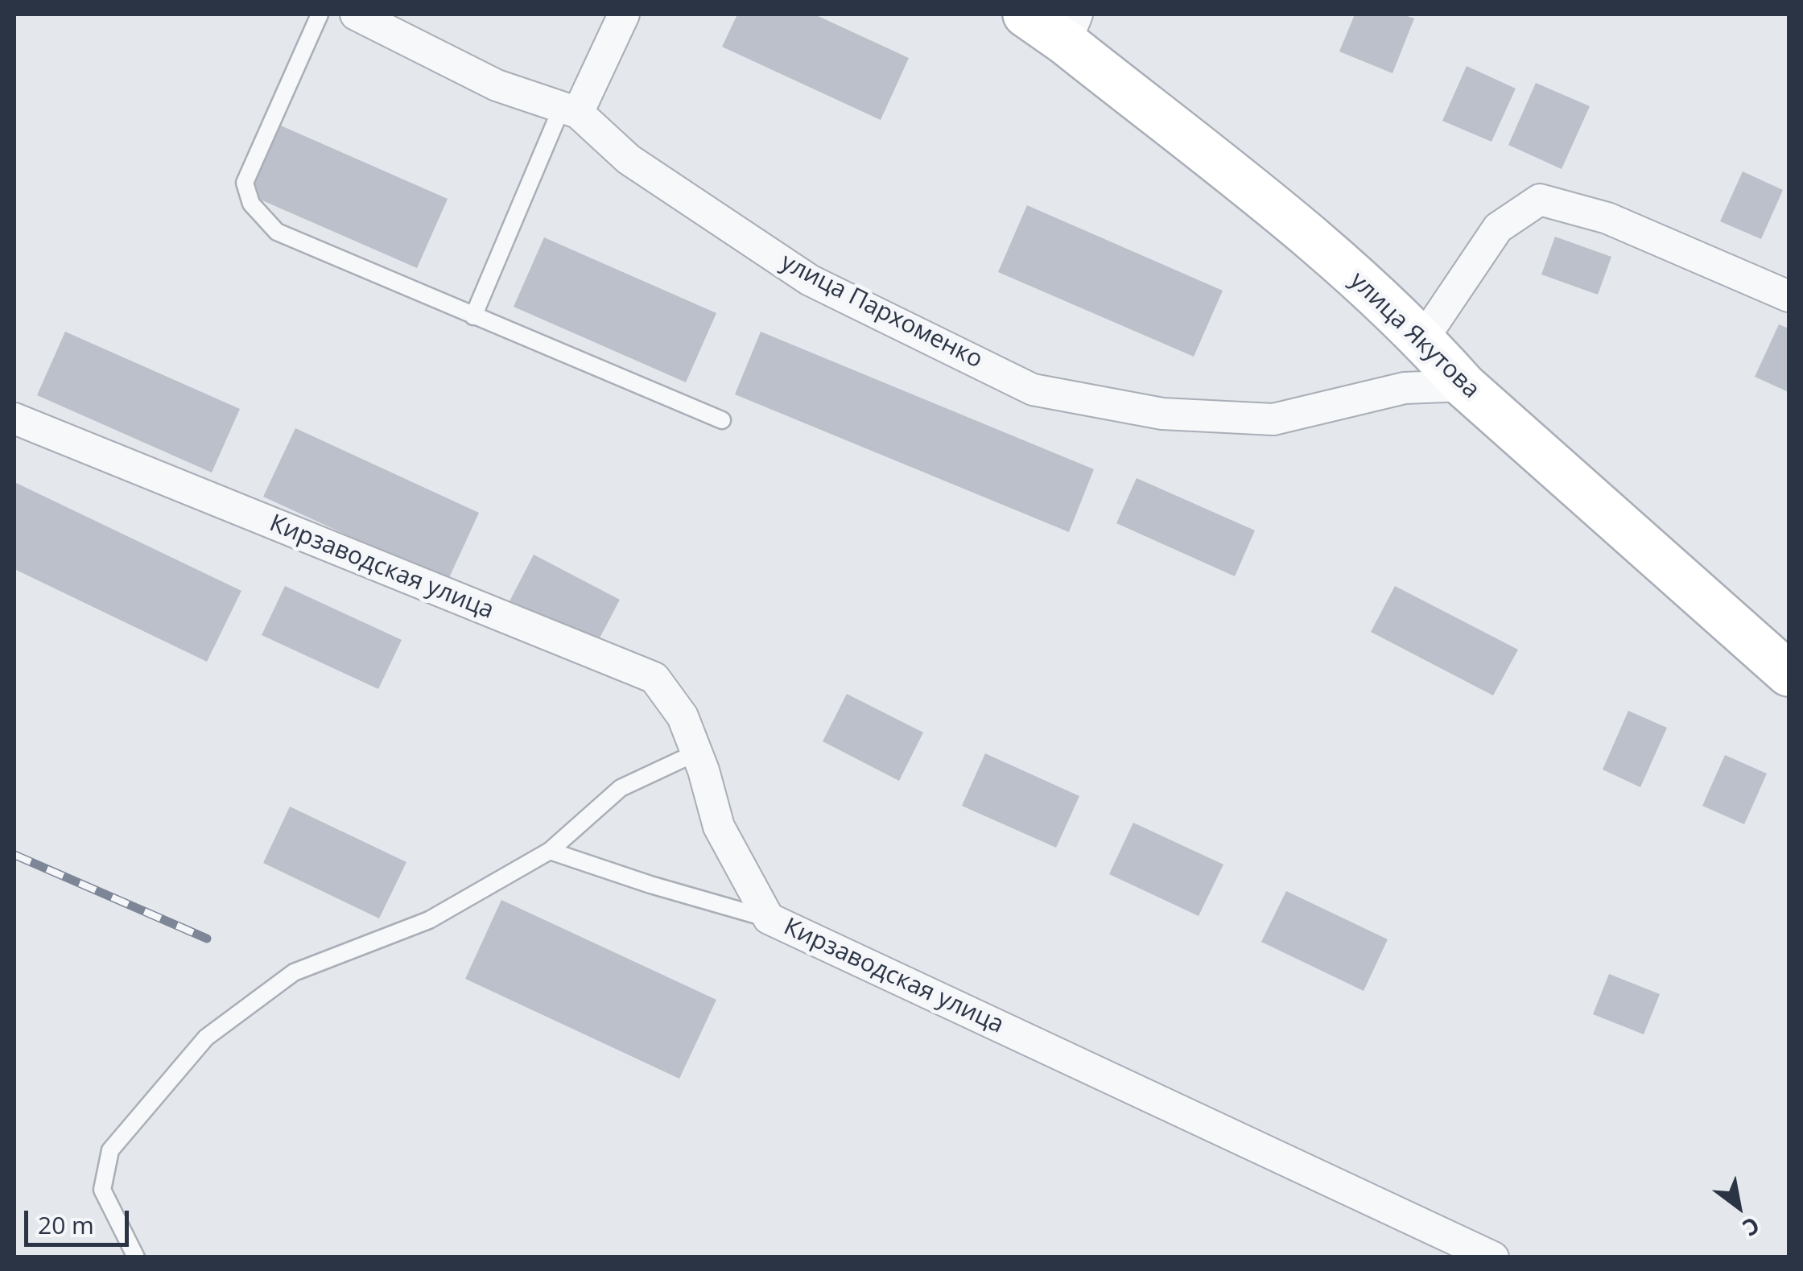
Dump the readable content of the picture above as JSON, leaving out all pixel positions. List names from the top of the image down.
{
  "streets": {
    "street": ["улица Пархоменко", "улица Якутова", "Кирзаводская улица"]
  },
  "crossings": [
    ["улица Пархоменко", "улица Якутова"]
  ],
  "scale_bar": "20 m",
  "north": "bottom right"
}
